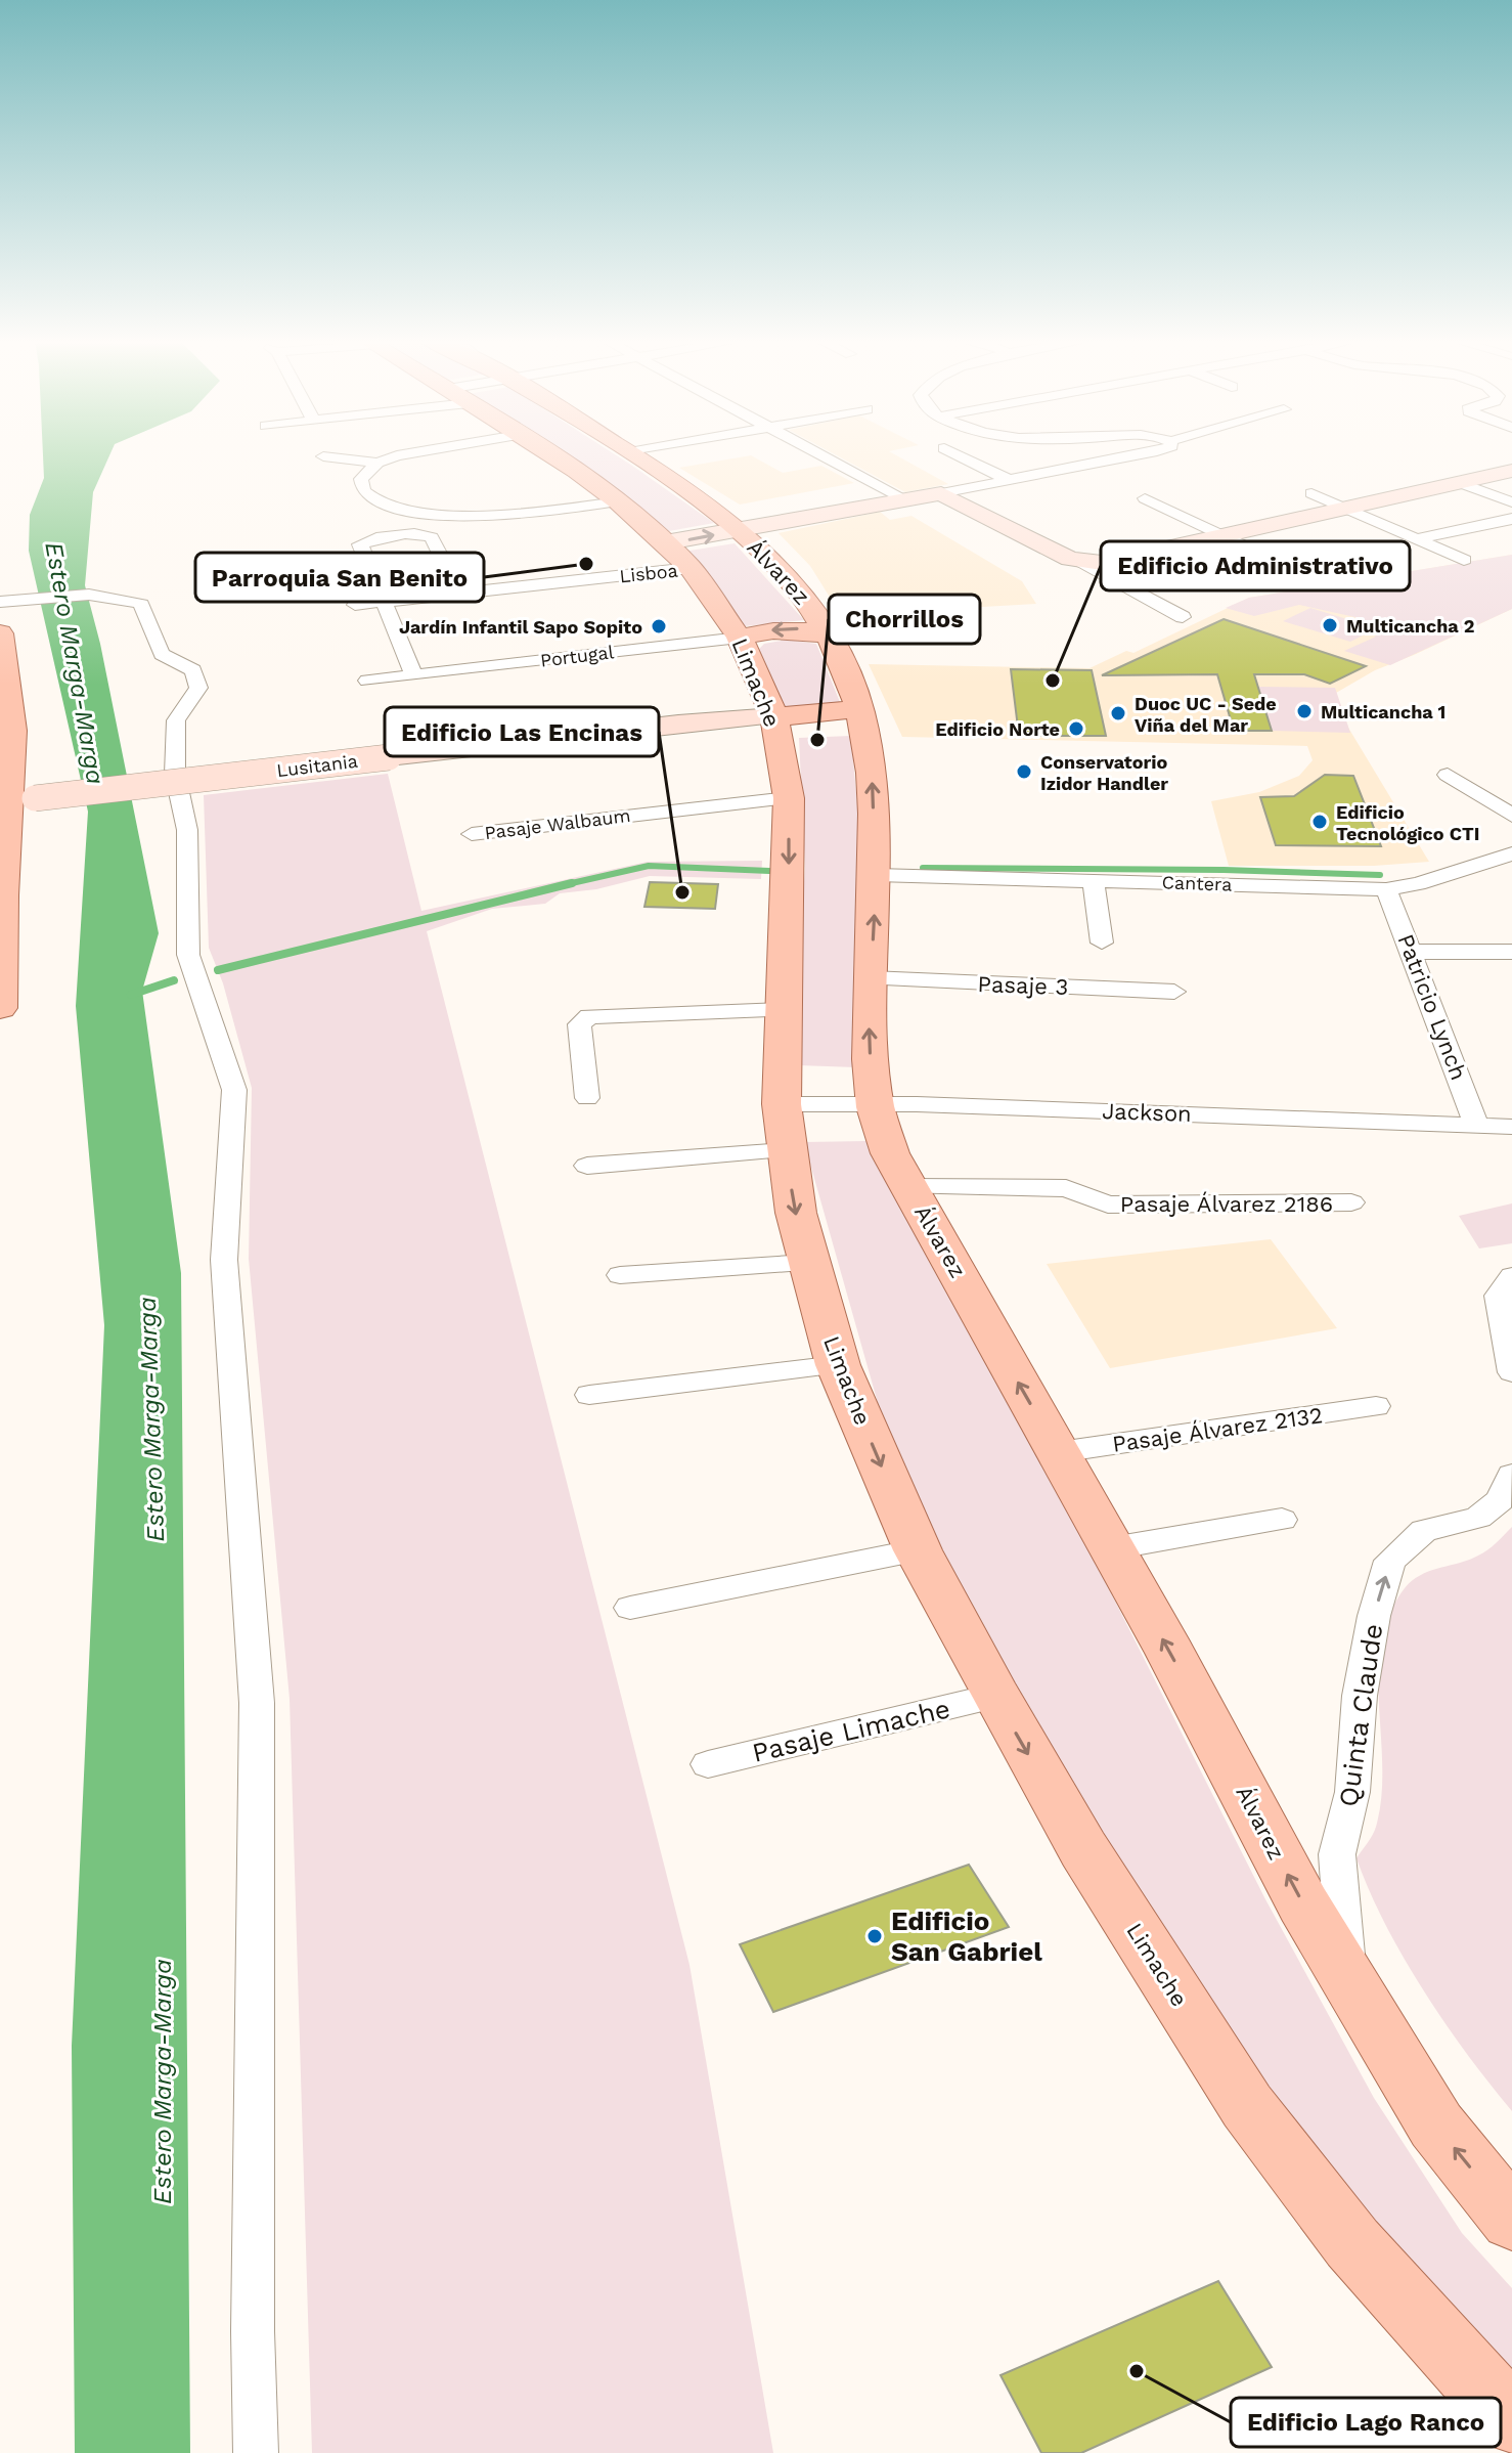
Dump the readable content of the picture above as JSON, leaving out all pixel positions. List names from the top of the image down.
{
  "streets": {
    "main road": ["Álvarez", "Limache"],
    "street": [
      "Lisboa",
      "Portugal",
      "Lusitania",
      "Pasaje Walbaum",
      "Cantera",
      "Pasaje 3",
      "Patricio Lynch",
      "Jackson",
      "Pasaje Álvarez 2186",
      "Pasaje Álvarez 2132",
      "Quinta Claude",
      "Pasaje Limache"
    ]
  },
  "crossings": [
    ["Álvarez", "Cantera"],
    ["Álvarez", "Pasaje 3"],
    ["Álvarez", "Jackson"],
    ["Álvarez", "Pasaje Álvarez 2186"],
    ["Álvarez", "Pasaje Álvarez 2132"],
    ["Álvarez", "Quinta Claude"],
    ["Lisboa", "Limache"],
    ["Portugal", "Limache"],
    ["Limache", "Lusitania"],
    ["Limache", "Pasaje Walbaum"],
    ["Limache", "Jackson"],
    ["Limache", "Pasaje Limache"],
    ["Cantera", "Patricio Lynch"],
    ["Patricio Lynch", "Jackson"]
  ],
  "one_way": ["Álvarez", "Limache", "Quinta Claude"],
  "water": ["Estero Marga-Marga"],
  "places": [
    "Parroquia San Benito",
    "Multicancha 2",
    "Jardín Infantil Sapo Sopito",
    "Edificio Administrativo",
    "Multicancha 1",
    "Duoc UC - Sede Viña del Mar",
    "Edificio Norte",
    "Chorrillos",
    "Conservatorio Izidor Handler",
    "Edificio Tecnológico CTI",
    "Edificio Las Encinas",
    "Edificio San Gabriel",
    "Edificio Lago Ranco"
  ]
}
